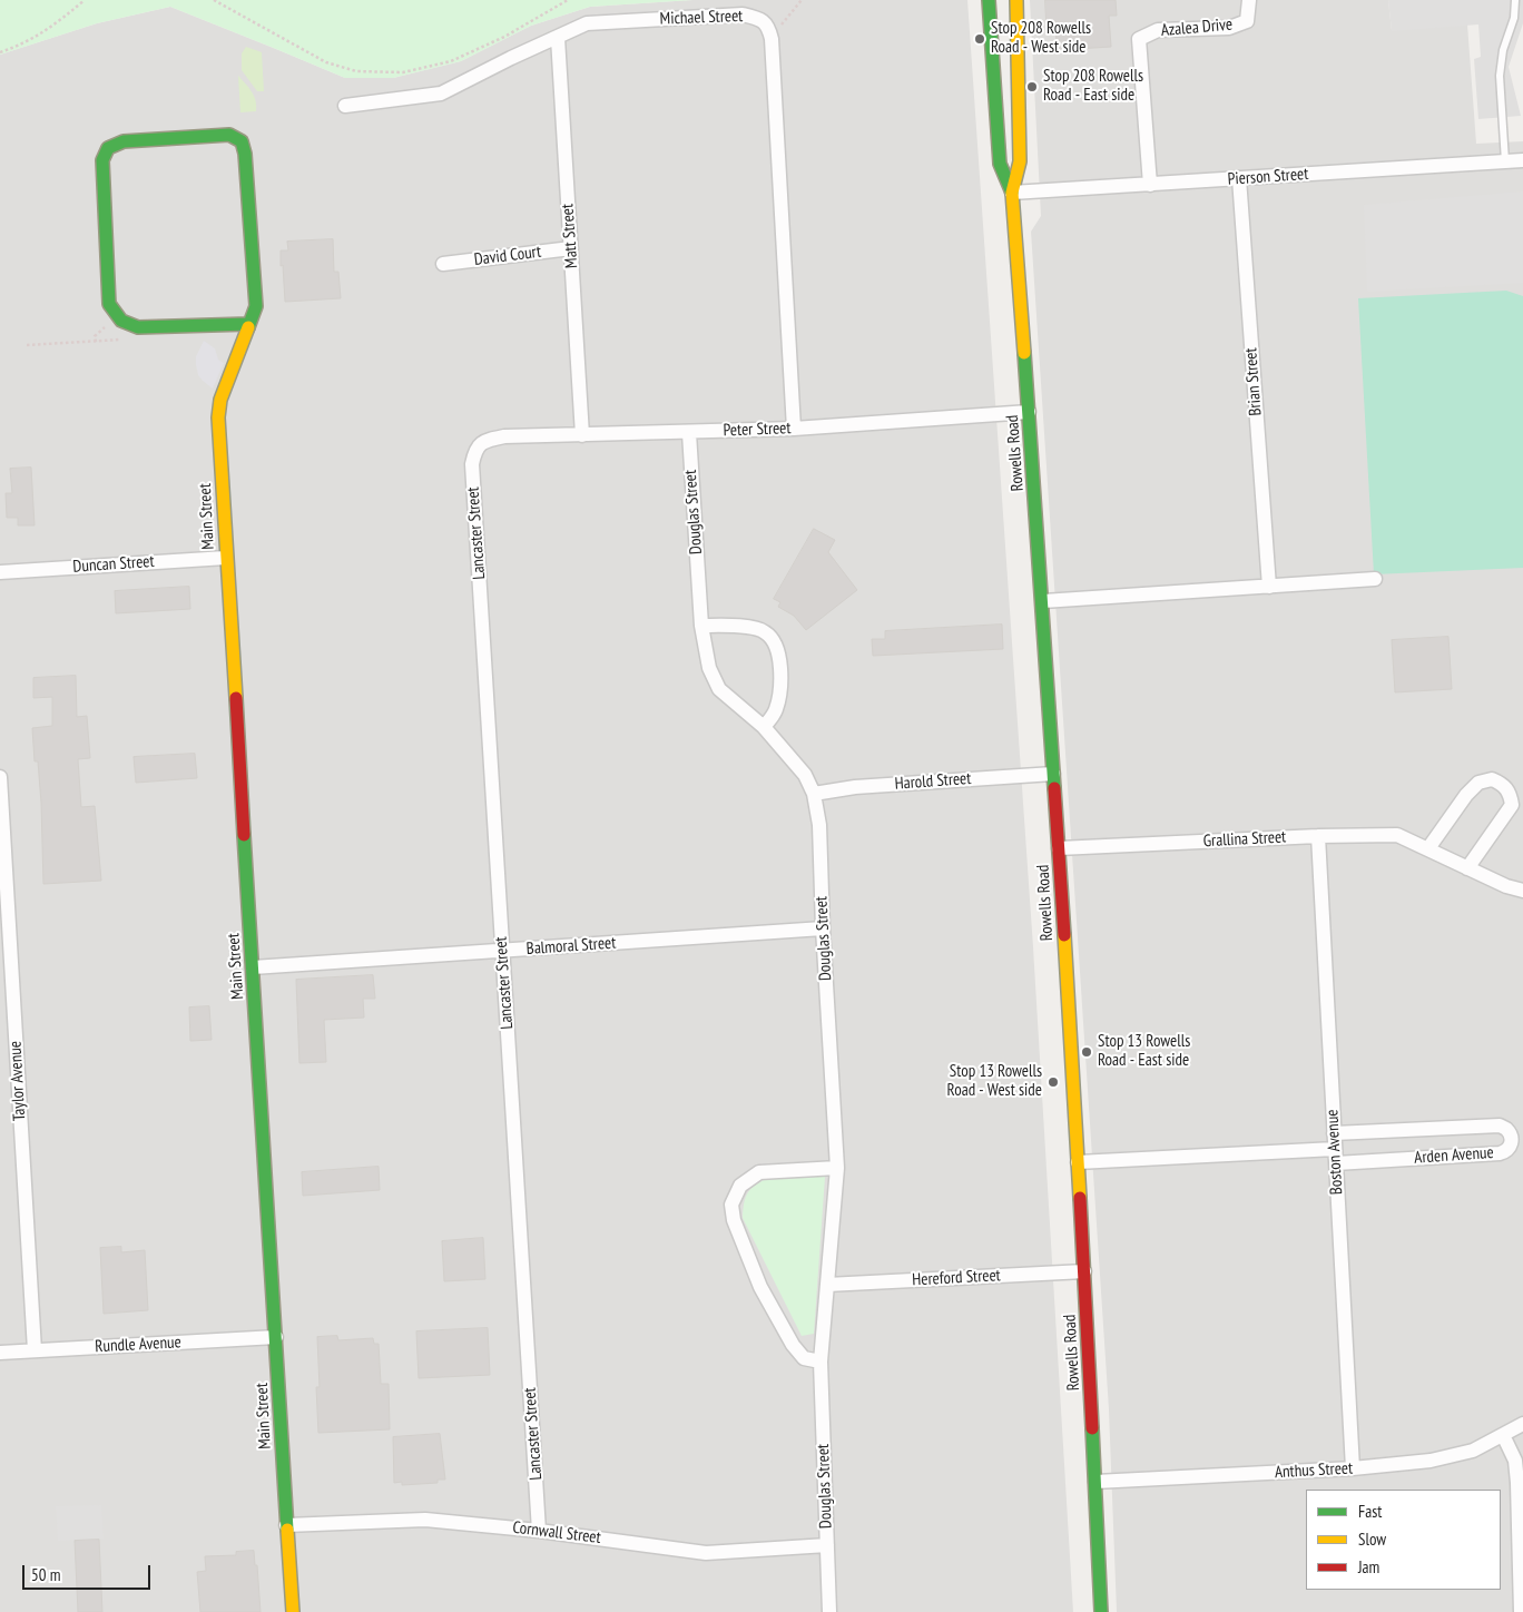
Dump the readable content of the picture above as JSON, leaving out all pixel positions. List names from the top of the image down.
{
  "streets": {
    "street": [
      "Michael Street",
      "Azalea Drive",
      "Pierson Street",
      "Matt Street",
      "David Court",
      "Brian Street",
      "Peter Street",
      "Rowells Road",
      "Douglas Street",
      "Main Street",
      "Lancaster Street",
      "Duncan Street",
      "Harold Street",
      "Grallina Street",
      "Balmoral Street",
      "Taylor Avenue",
      "Boston Avenue",
      "Arden Avenue",
      "Hereford Street",
      "Rundle Avenue",
      "Anthus Street",
      "Cornwall Street"
    ]
  },
  "crossings": [
    ["Michael Street", "Matt Street"],
    ["Azalea Drive", "Pierson Street"],
    ["Pierson Street", "Brian Street"],
    ["Pierson Street", "Rowells Road"],
    ["Matt Street", "David Court"],
    ["Matt Street", "Peter Street"],
    ["Peter Street", "Rowells Road"],
    ["Peter Street", "Douglas Street"],
    ["Peter Street", "Lancaster Street"],
    ["Rowells Road", "Harold Street"],
    ["Rowells Road", "Grallina Street"],
    ["Rowells Road", "Arden Avenue"],
    ["Rowells Road", "Hereford Street"],
    ["Rowells Road", "Anthus Street"],
    ["Douglas Street", "Harold Street"],
    ["Douglas Street", "Balmoral Street"],
    ["Douglas Street", "Hereford Street"],
    ["Douglas Street", "Cornwall Street"],
    ["Main Street", "Duncan Street"],
    ["Main Street", "Balmoral Street"],
    ["Main Street", "Rundle Avenue"],
    ["Main Street", "Cornwall Street"],
    ["Lancaster Street", "Balmoral Street"],
    ["Lancaster Street", "Cornwall Street"],
    ["Grallina Street", "Boston Avenue"],
    ["Taylor Avenue", "Rundle Avenue"],
    ["Boston Avenue", "Arden Avenue"],
    ["Boston Avenue", "Anthus Street"]
  ],
  "places": [
    "Stop 208 Rowells Road - West side",
    "Stop 208 Rowells Road - East side",
    "Stop 13 Rowells Road - East side",
    "Stop 13 Rowells Road - West side"
  ],
  "legend": ["Fast", "Slow", "Jam"],
  "scale_bar": "50 m"
}
